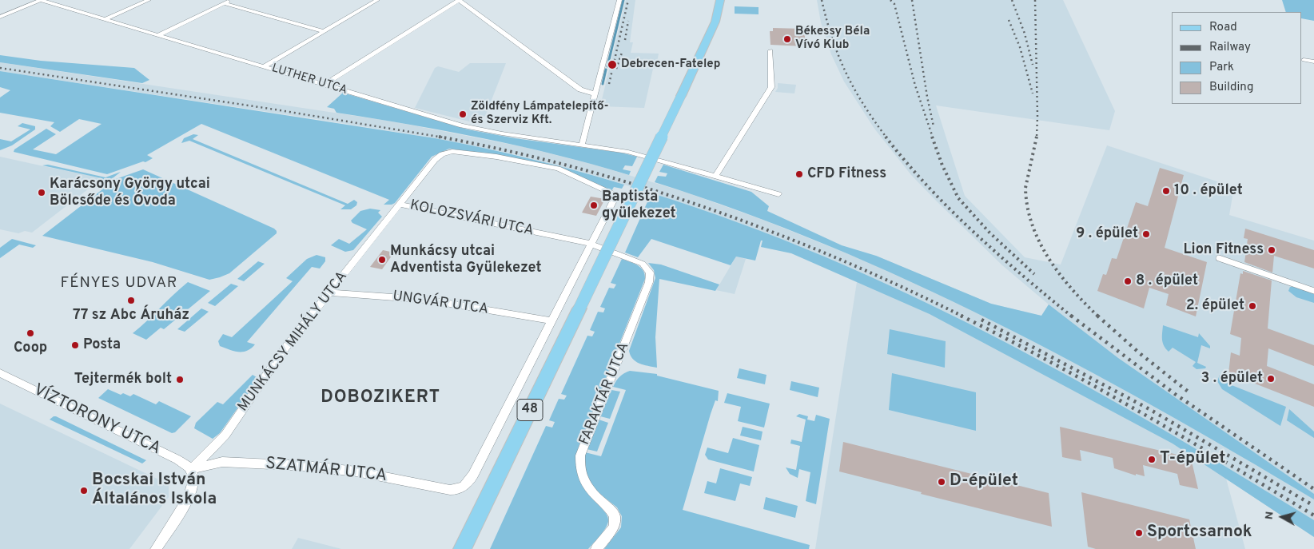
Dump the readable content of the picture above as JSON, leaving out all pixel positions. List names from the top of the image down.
{
  "streets": {
    "main road": ["48"],
    "street": [
      "LUTHER UTCA",
      "KOLOZSVÁRI UTCA",
      "UNGVÁR UTCA",
      "MUNKÁCSY MIHÁLY UTCA",
      "FARAKTÁR UTCA",
      "VÍZTORONY UTCA",
      "SZATMÁR UTCA"
    ]
  },
  "crossings": [
    ["KOLOZSVÁRI UTCA", "MUNKÁCSY MIHÁLY UTCA"],
    ["KOLOZSVÁRI UTCA", "FARAKTÁR UTCA"],
    ["UNGVÁR UTCA", "MUNKÁCSY MIHÁLY UTCA"],
    ["UNGVÁR UTCA", "SZATMÁR UTCA"],
    ["MUNKÁCSY MIHÁLY UTCA", "FARAKTÁR UTCA"],
    ["MUNKÁCSY MIHÁLY UTCA", "VÍZTORONY UTCA"],
    ["MUNKÁCSY MIHÁLY UTCA", "SZATMÁR UTCA"],
    ["VÍZTORONY UTCA", "SZATMÁR UTCA"]
  ],
  "districts": ["FÉNYES UDVAR", "DOBOZIKERT"],
  "places": [
    "Békessy Béla Vívó Klub",
    "Debrecen-Fatelep",
    "Zöldfény Lámpatelepítő- és Szerviz Kft.",
    "CFD Fitness",
    "10 . épület",
    "Karácsony György utcai Bölcsőde és Óvoda",
    "Baptista gyülekezet",
    "9 . épület",
    "Lion Fitness",
    "Munkácsy utcai Adventista Gyülekezet",
    "8 . épület",
    "77 sz Abc Áruház",
    "2. épület",
    "Coop",
    "Posta",
    "3 . épület",
    "Tejtermék bolt",
    "T-épület",
    "D-épület",
    "Bocskai István Általános Iskola",
    "Sportcsarnok"
  ],
  "legend": [
    "Road",
    "Railway",
    "Park",
    "Building"
  ],
  "north": "left"
}
